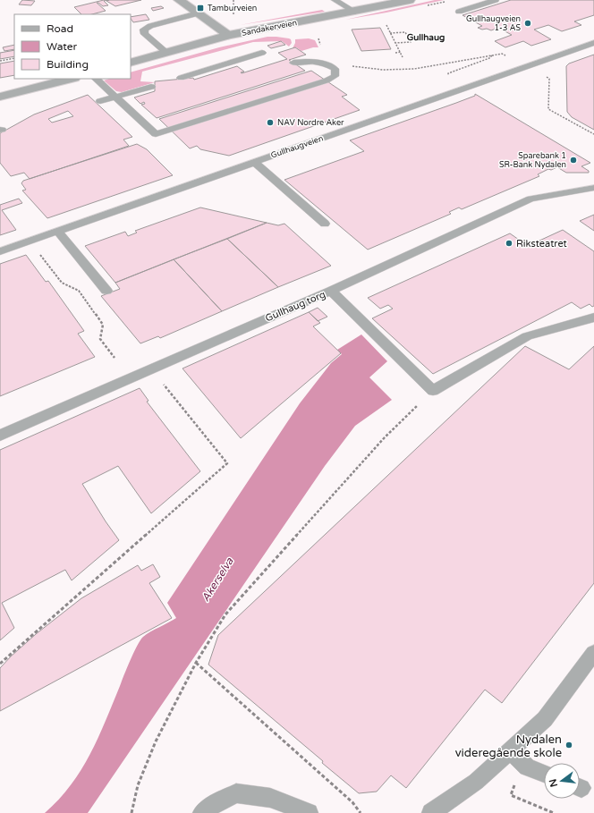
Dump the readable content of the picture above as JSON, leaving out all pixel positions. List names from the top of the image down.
{
  "streets": {
    "street": ["Sandakerveien"],
    "lane": ["Gullhaugveien", "Gullhaug torg"]
  },
  "districts": ["Gullhaug"],
  "water": ["Akerselva"],
  "places": {
    "transit": ["Tamburveien"],
    "other": [
      "Gullhaugveien 1-3 AS",
      "NAV Nordre Aker",
      "Sparebank 1 SR-Bank Nydalen",
      "Riksteatret",
      "Nydalen videregående skole"
    ]
  },
  "legend": ["Road", "Water", "Building"],
  "north": "left"
}
